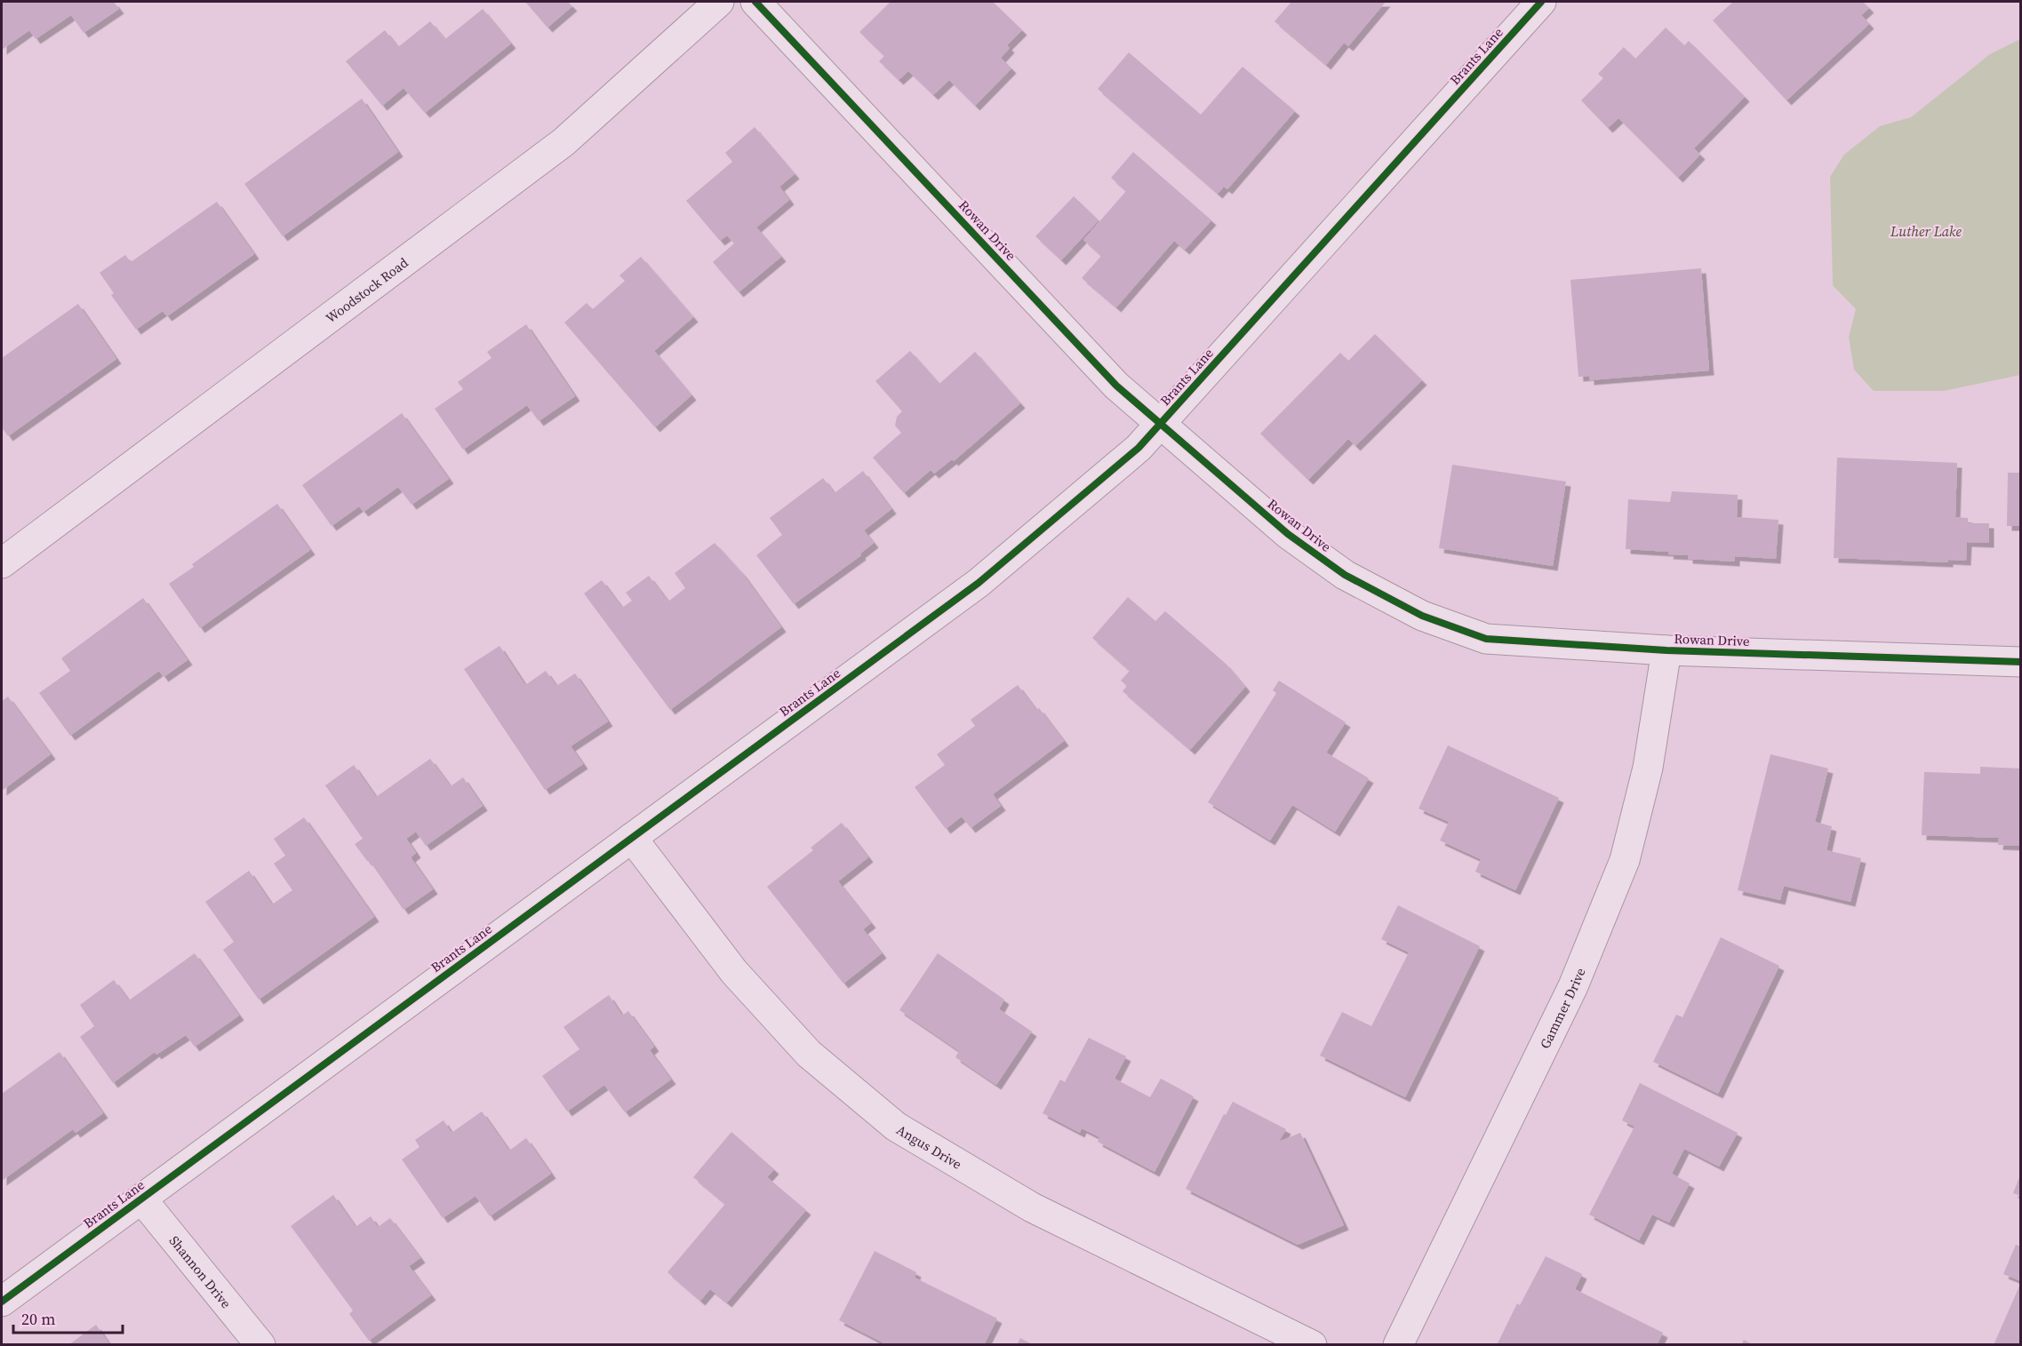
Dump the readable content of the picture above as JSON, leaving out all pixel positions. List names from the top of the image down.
{
  "streets": {
    "street": [
      "Brants Lane",
      "Rowan Drive",
      "Woodstock Road",
      "Gammer Drive",
      "Angus Drive",
      "Shannon Drive"
    ]
  },
  "crossings": [
    ["Brants Lane", "Rowan Drive"],
    ["Brants Lane", "Angus Drive"],
    ["Brants Lane", "Shannon Drive"],
    ["Rowan Drive", "Gammer Drive"]
  ],
  "water": ["Luther Lake"],
  "scale_bar": "20 m"
}
